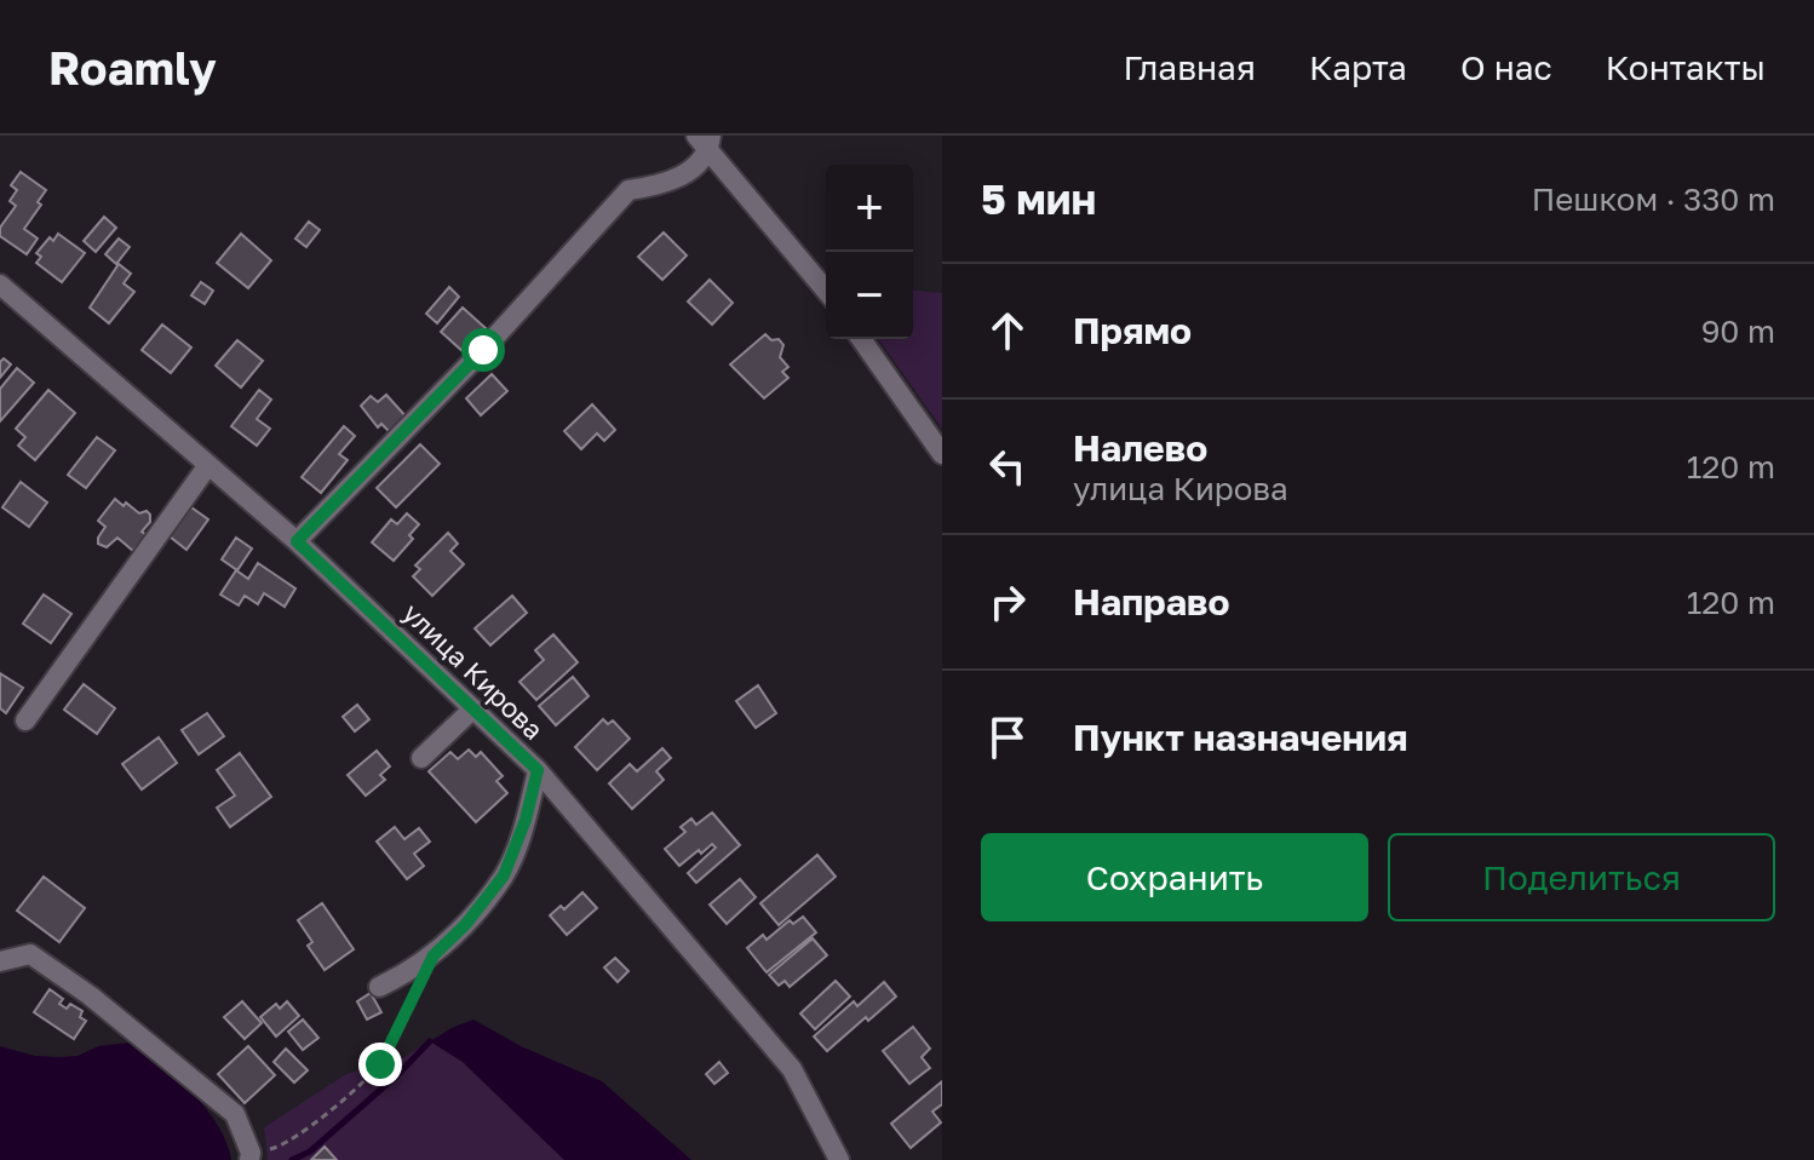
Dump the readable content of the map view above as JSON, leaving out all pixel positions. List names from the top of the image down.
{
  "streets": {
    "street": ["улица Кирова"]
  },
  "page": {
    "header": "Roamly",
    "nav": [
      "Главная",
      "Карта",
      "О нас",
      "Контакты"
    ],
    "heading": ["5 мин", "Пешком · 330 m"],
    "map_buttons": ["+", "−"],
    "list": [
      ["Прямо", "90 m"],
      ["Налево", "улица Кирова", "120 m"],
      ["Направо", "120 m"],
      "Пункт назначения"
    ],
    "buttons": ["Сохранить", "Поделиться"]
  }
}
